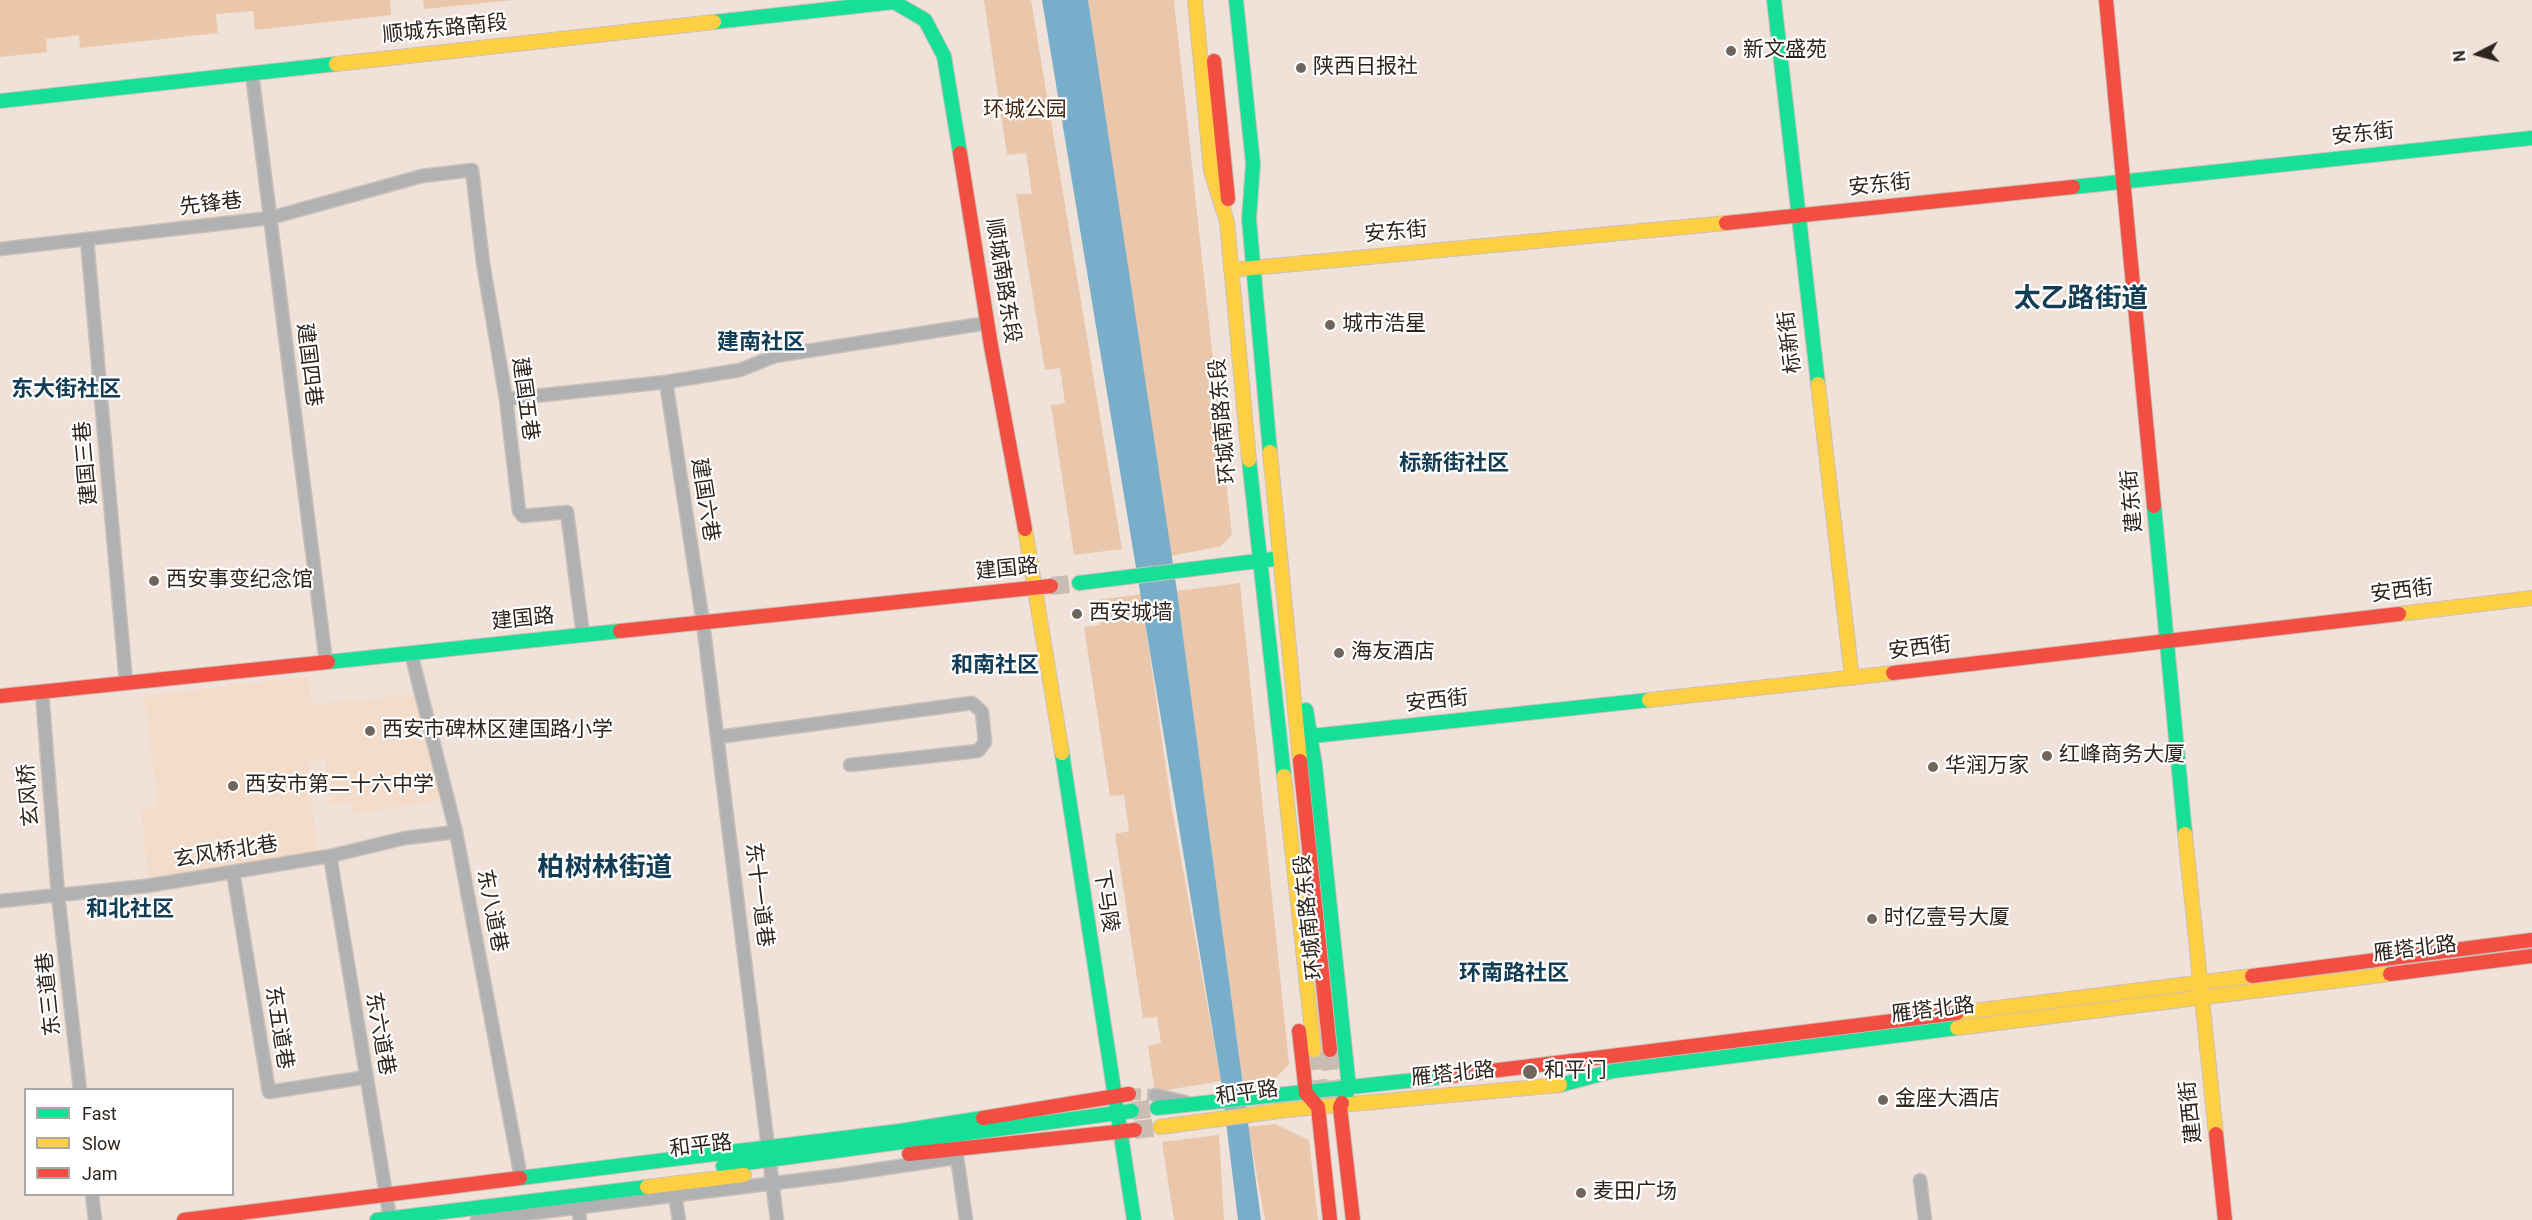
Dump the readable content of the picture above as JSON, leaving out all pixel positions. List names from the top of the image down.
{
  "streets": {
    "main road": [
      "顺城东路南段",
      "安东街",
      "顺城南路东段",
      "标新街",
      "环城南路东段",
      "建东街",
      "建国路",
      "安西街",
      "下马陵",
      "雁塔北路",
      "和平路",
      "建西街"
    ],
    "street": [
      "先锋巷",
      "建国四巷",
      "建国五巷",
      "建国三巷",
      "建国六巷",
      "玄风桥",
      "玄风桥北巷",
      "东十一道巷",
      "东八道巷",
      "东三道巷",
      "东五道巷",
      "东六道巷"
    ]
  },
  "crossings": [
    ["顺城东路南段", "顺城南路东段"],
    ["顺城东路南段", "建国四巷"],
    ["安东街", "标新街"],
    ["安东街", "环城南路东段"],
    ["安东街", "建东街"],
    ["先锋巷", "建国四巷"],
    ["先锋巷", "建国五巷"],
    ["先锋巷", "建国三巷"],
    ["顺城南路东段", "建国路"],
    ["顺城南路东段", "下马陵"],
    ["标新街", "安西街"],
    ["建国四巷", "建国路"],
    ["建国五巷", "建国路"],
    ["环城南路东段", "安西街"],
    ["环城南路东段", "雁塔北路"],
    ["建国三巷", "建国路"],
    ["建国六巷", "建国路"],
    ["建国六巷", "东十一道巷"],
    ["建东街", "安西街"],
    ["建东街", "雁塔北路"],
    ["建东街", "建西街"],
    ["建国路", "玄风桥"],
    ["建国路", "东十一道巷"],
    ["建国路", "下马陵"],
    ["建国路", "东八道巷"],
    ["玄风桥", "玄风桥北巷"],
    ["玄风桥", "东三道巷"],
    ["玄风桥北巷", "东八道巷"],
    ["玄风桥北巷", "东三道巷"],
    ["玄风桥北巷", "东五道巷"],
    ["玄风桥北巷", "东六道巷"],
    ["东十一道巷", "和平路"],
    ["下马陵", "和平路"],
    ["雁塔北路", "和平路"],
    ["雁塔北路", "建西街"],
    ["东五道巷", "东六道巷"],
    ["东六道巷", "和平路"]
  ],
  "districts": [
    "太乙路街道",
    "建南社区",
    "东大街社区",
    "标新街社区",
    "和南社区",
    "柏树林街道",
    "和北社区",
    "环南路社区"
  ],
  "parks": ["环城公园"],
  "places": [
    "新文盛苑",
    "陕西日报社",
    "城市浩星",
    "西安事变纪念馆",
    "西安城墙",
    "海友酒店",
    "西安市碑林区建国路小学",
    "红峰商务大厦",
    "华润万家",
    "西安市第二十六中学",
    "时亿壹号大厦",
    "和平门",
    "金座大酒店",
    "麦田广场"
  ],
  "legend": ["Fast", "Slow", "Jam"],
  "north": "left"
}
